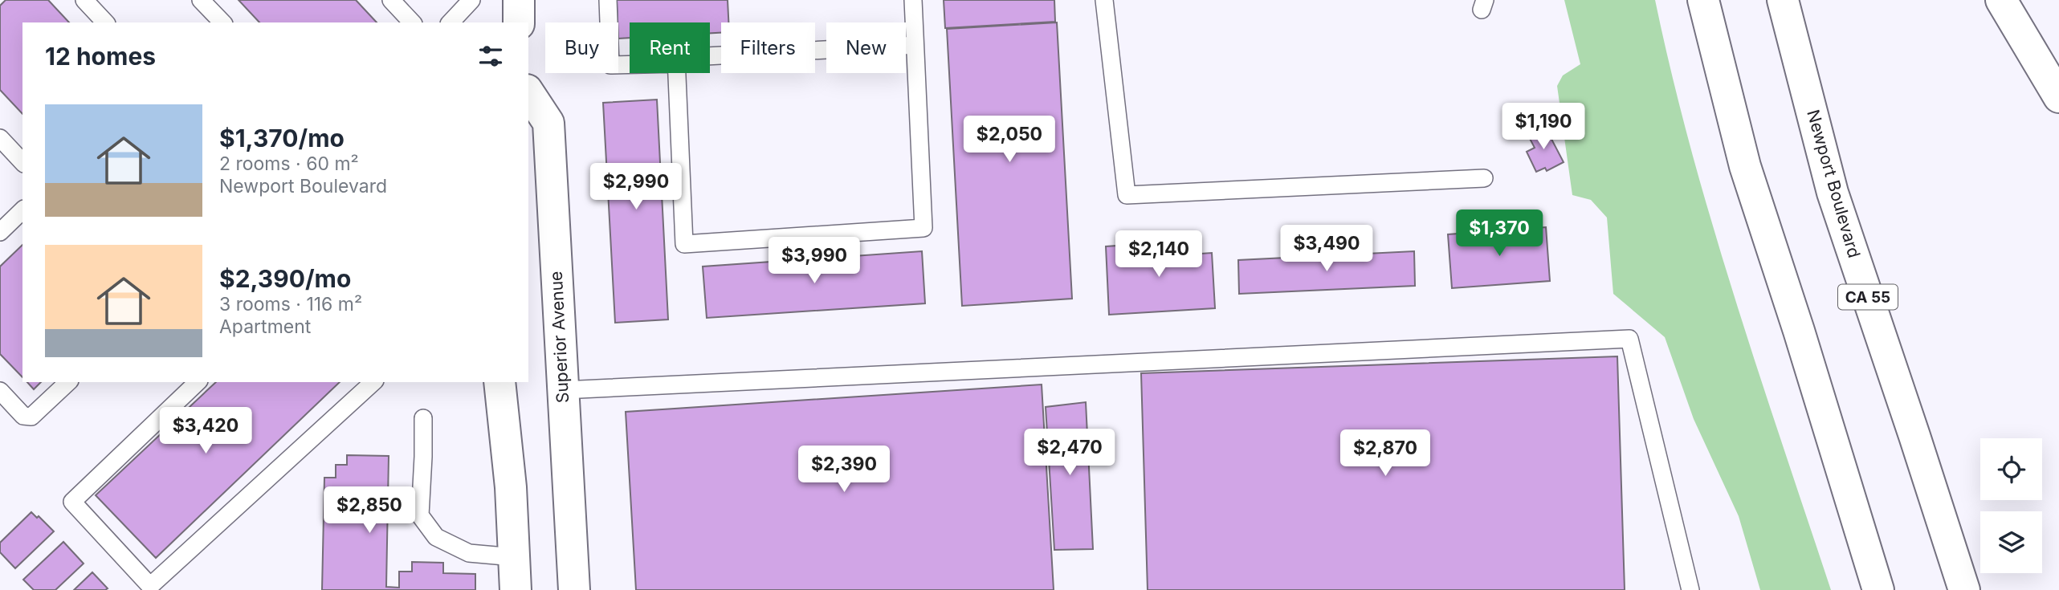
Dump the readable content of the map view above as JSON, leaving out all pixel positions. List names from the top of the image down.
{
  "streets": {
    "main road": ["Newport Boulevard", "CA 55", "Superior Avenue"]
  },
  "page": {
    "chip": [
      "Buy",
      "Rent",
      "Filters",
      "New"
    ],
    "heading": "12 homes",
    "list": [
      {
        "name": "$1,370/mo",
        "note": "2 rooms · 60 m² · Newport Boulevard"
      },
      {
        "name": "$2,390/mo",
        "note": "3 rooms · 116 m² · Apartment"
      }
    ],
    "price": [
      "$1,190",
      "$2,050",
      "$2,990",
      "$1,370",
      "$3,490",
      "$2,140",
      "$3,990",
      "$3,420",
      "$2,470",
      "$2,870",
      "$2,390",
      "$2,850"
    ]
  }
}
